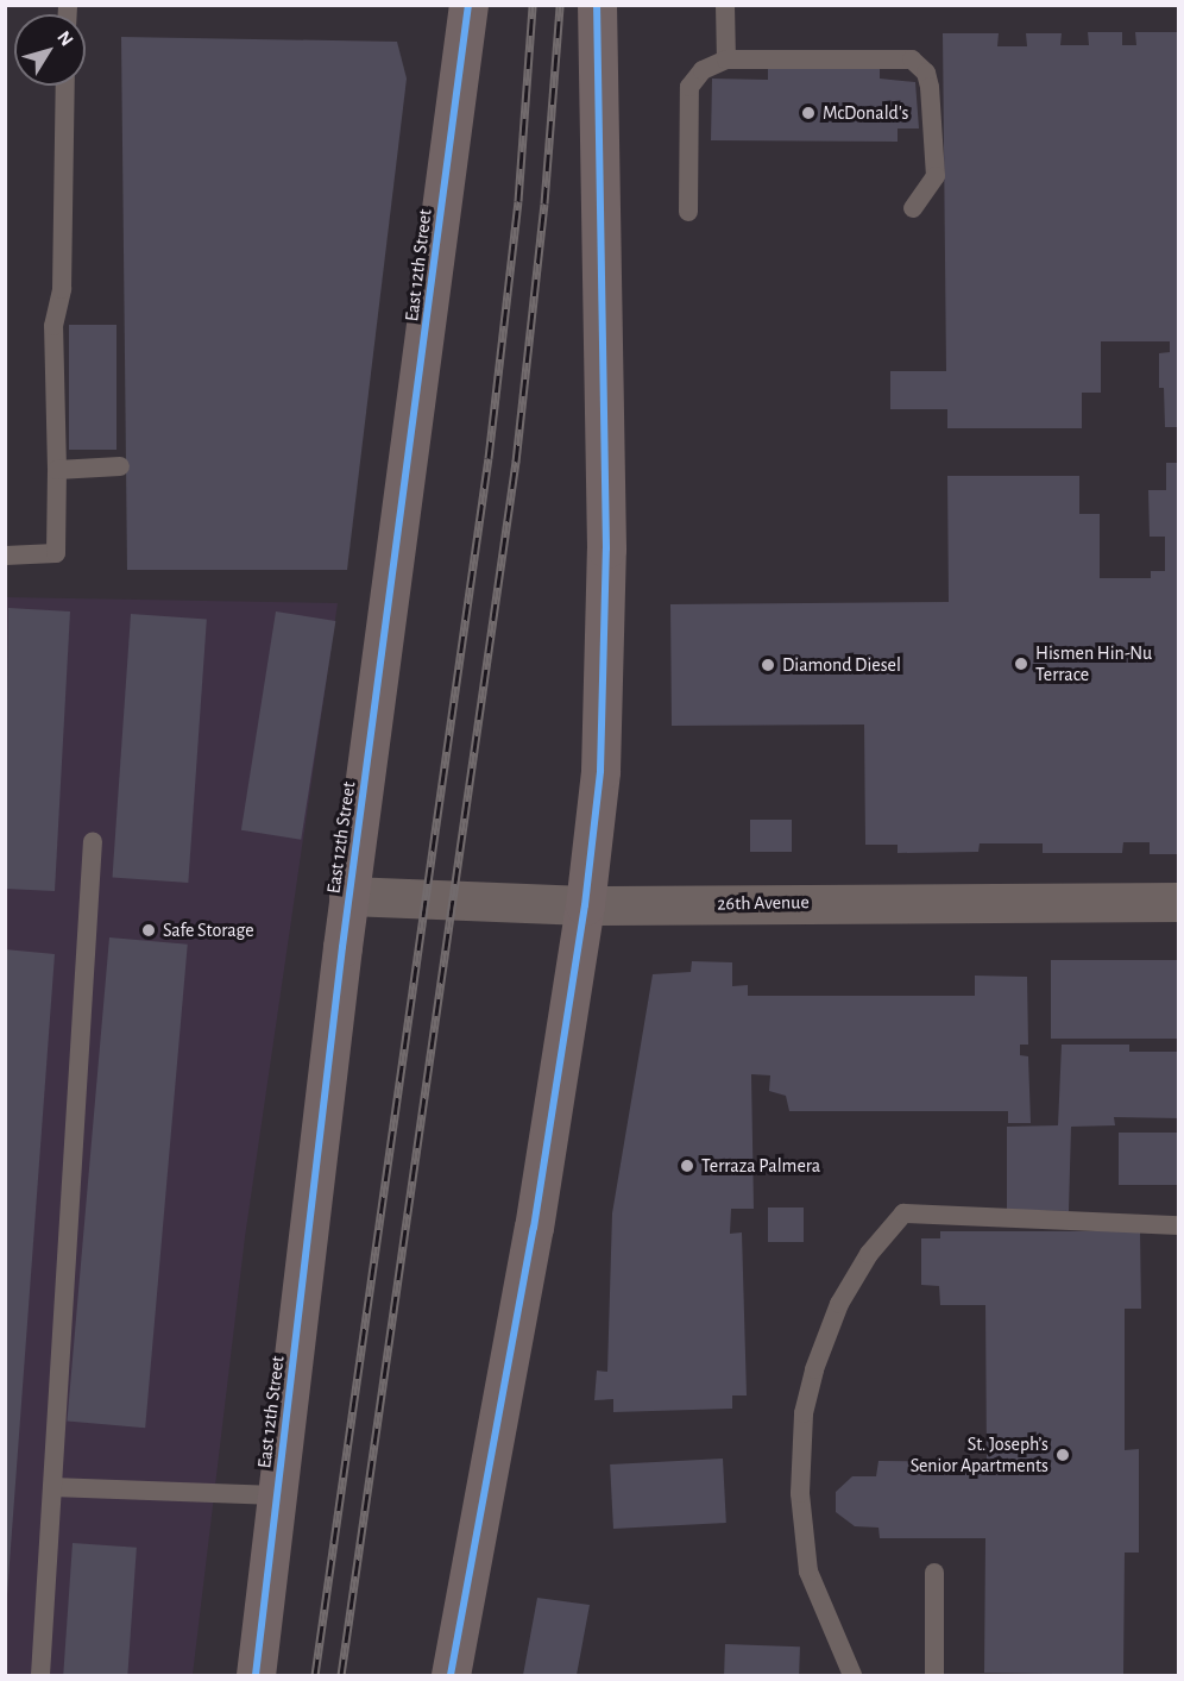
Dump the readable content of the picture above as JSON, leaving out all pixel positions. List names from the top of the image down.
{
  "streets": {
    "main road": ["East 12th Street"],
    "street": ["26th Avenue"]
  },
  "crossings": [
    ["East 12th Street", "26th Avenue"]
  ],
  "places": [
    "McDonald's",
    "Hismen Hin-Nu Terrace",
    "Diamond Diesel",
    "Safe Storage",
    "Terraza Palmera",
    "St. Joseph’s Senior Apartments"
  ],
  "north": "top right"
}
